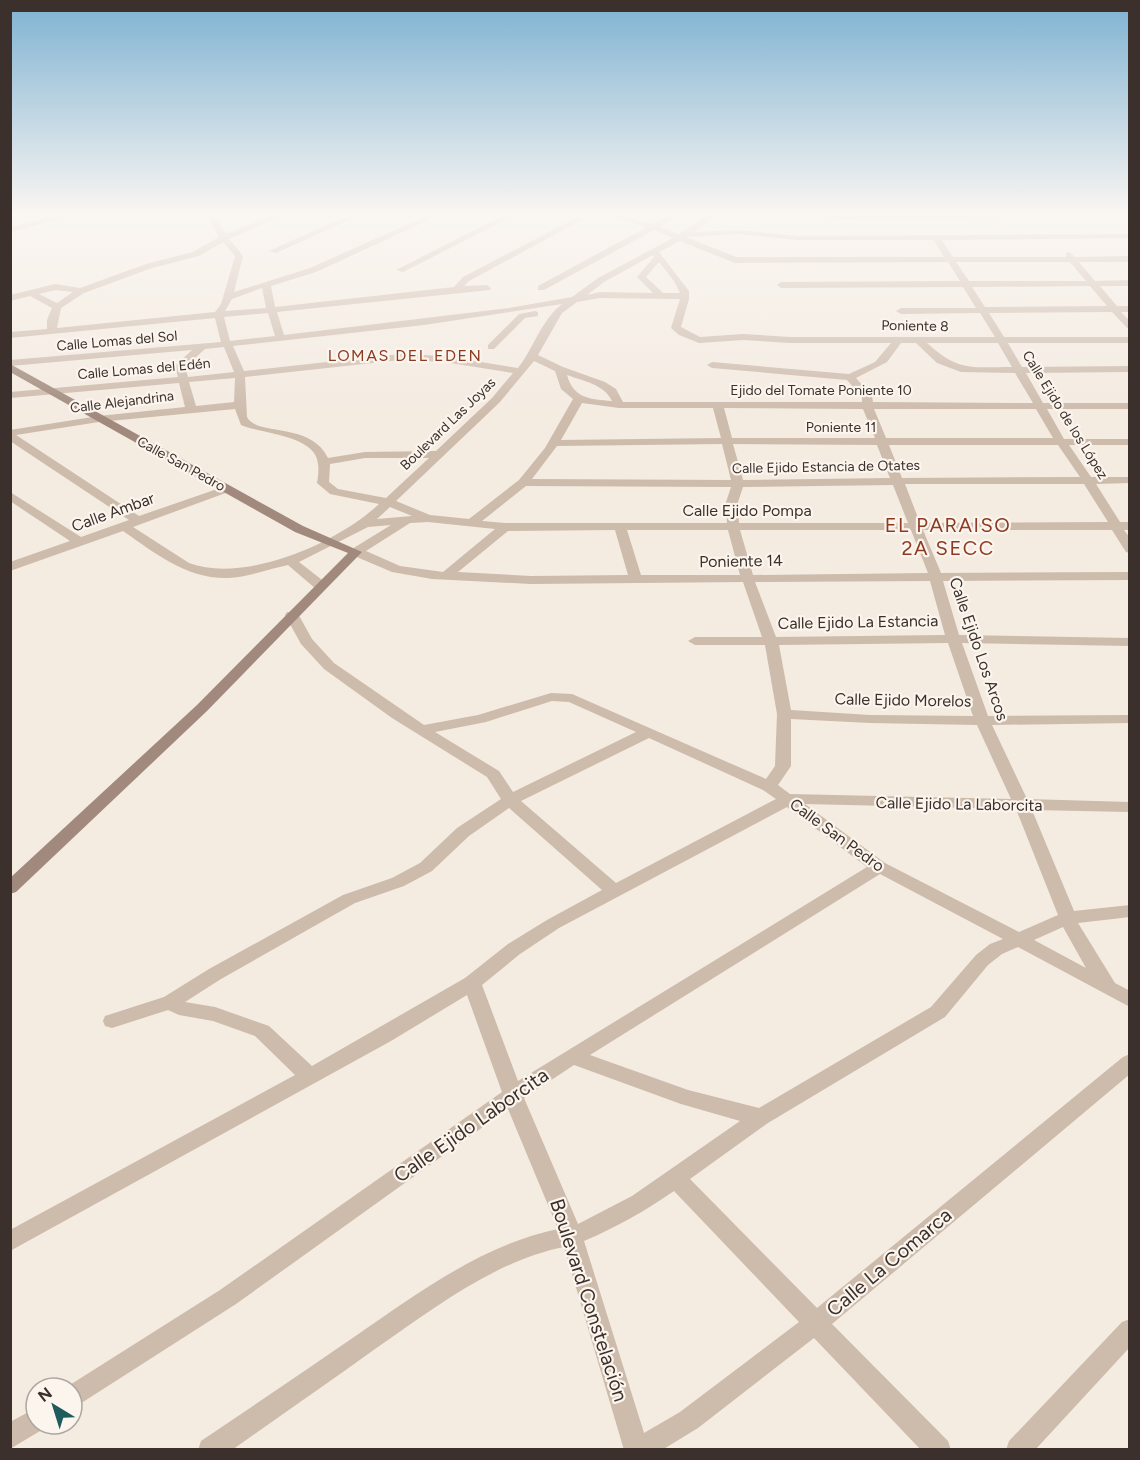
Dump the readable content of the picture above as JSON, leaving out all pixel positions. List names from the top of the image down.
{
  "streets": {
    "street": [
      "Poniente 8",
      "Calle Lomas del Sol",
      "Calle Lomas del Edén",
      "Ejido del Tomate Poniente 10",
      "Calle Alejandrina",
      "Calle Ejido de los López",
      "Boulevard Las Joyas",
      "Poniente 11",
      "Calle San Pedro",
      "Calle Ejido Estancia de Otates",
      "Calle Ejido Pompa",
      "Calle Ambar",
      "Poniente 14",
      "Calle Ejido La Estancia",
      "Calle Ejido Los Arcos",
      "Calle Ejido Morelos",
      "Calle Ejido La Laborcita",
      "Calle Ejido Laborcita",
      "Calle La Comarca",
      "Boulevard Constelación"
    ]
  },
  "crossings": [
    ["Poniente 8", "Calle Ejido de los López"],
    ["Calle Lomas del Sol", "Calle San Pedro"],
    ["Calle Lomas del Edén", "Boulevard Las Joyas"],
    ["Calle Lomas del Edén", "Calle San Pedro"],
    ["Ejido del Tomate Poniente 10", "Calle Ejido de los López"],
    ["Ejido del Tomate Poniente 10", "Calle Ejido Los Arcos"],
    ["Calle Alejandrina", "Calle San Pedro"],
    ["Calle Ejido de los López", "Poniente 11"],
    ["Calle Ejido de los López", "Calle Ejido Estancia de Otates"],
    ["Calle Ejido de los López", "Calle Ejido Pompa"],
    ["Boulevard Las Joyas", "Calle Ejido Pompa"],
    ["Poniente 11", "Calle Ejido Los Arcos"],
    ["Calle San Pedro", "Calle Ambar"],
    ["Calle San Pedro", "Poniente 14"],
    ["Calle San Pedro", "Calle Ejido Los Arcos"],
    ["Calle San Pedro", "Calle Ejido La Laborcita"],
    ["Calle San Pedro", "Calle Ejido Laborcita"],
    ["Calle Ejido Estancia de Otates", "Calle Ejido Los Arcos"],
    ["Calle Ejido Pompa", "Calle Ejido Los Arcos"],
    ["Poniente 14", "Calle Ejido Los Arcos"],
    ["Calle Ejido La Estancia", "Calle Ejido Los Arcos"],
    ["Calle Ejido Los Arcos", "Calle Ejido Morelos"],
    ["Calle Ejido Los Arcos", "Calle Ejido La Laborcita"],
    ["Calle Ejido Laborcita", "Boulevard Constelación"],
    ["Calle La Comarca", "Boulevard Constelación"]
  ],
  "districts": ["LOMAS DEL EDEN", "EL PARAISO 2A SECC"],
  "north": "top left"
}
